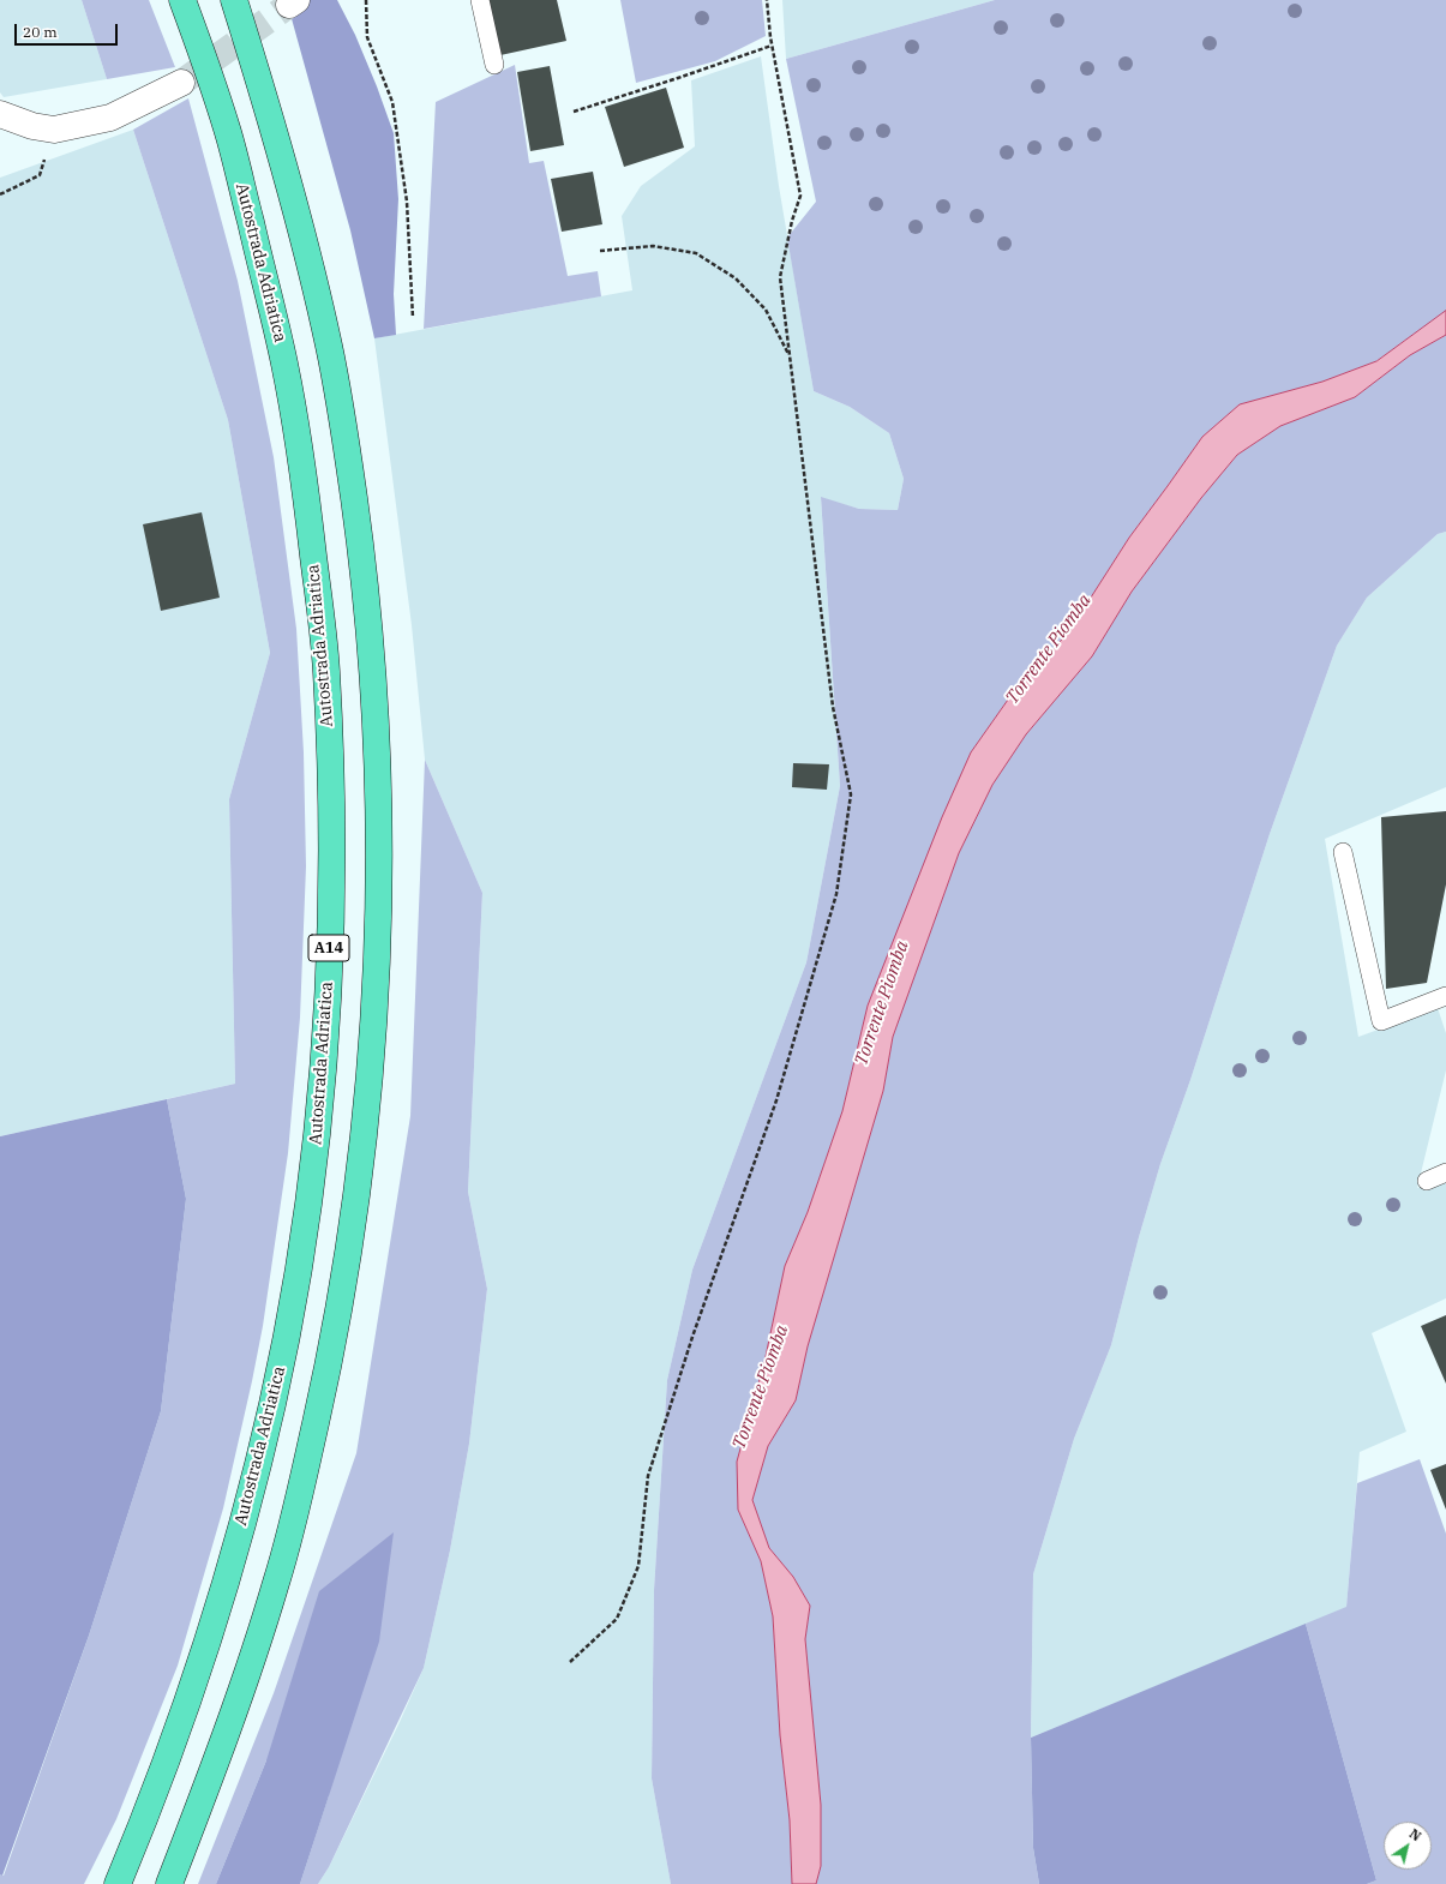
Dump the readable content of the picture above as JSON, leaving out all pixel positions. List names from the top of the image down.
{
  "streets": {
    "highway": ["Autostrada Adriatica", "A14"]
  },
  "water": ["Torrente Piomba"],
  "scale_bar": "20 m",
  "north": "top right"
}
